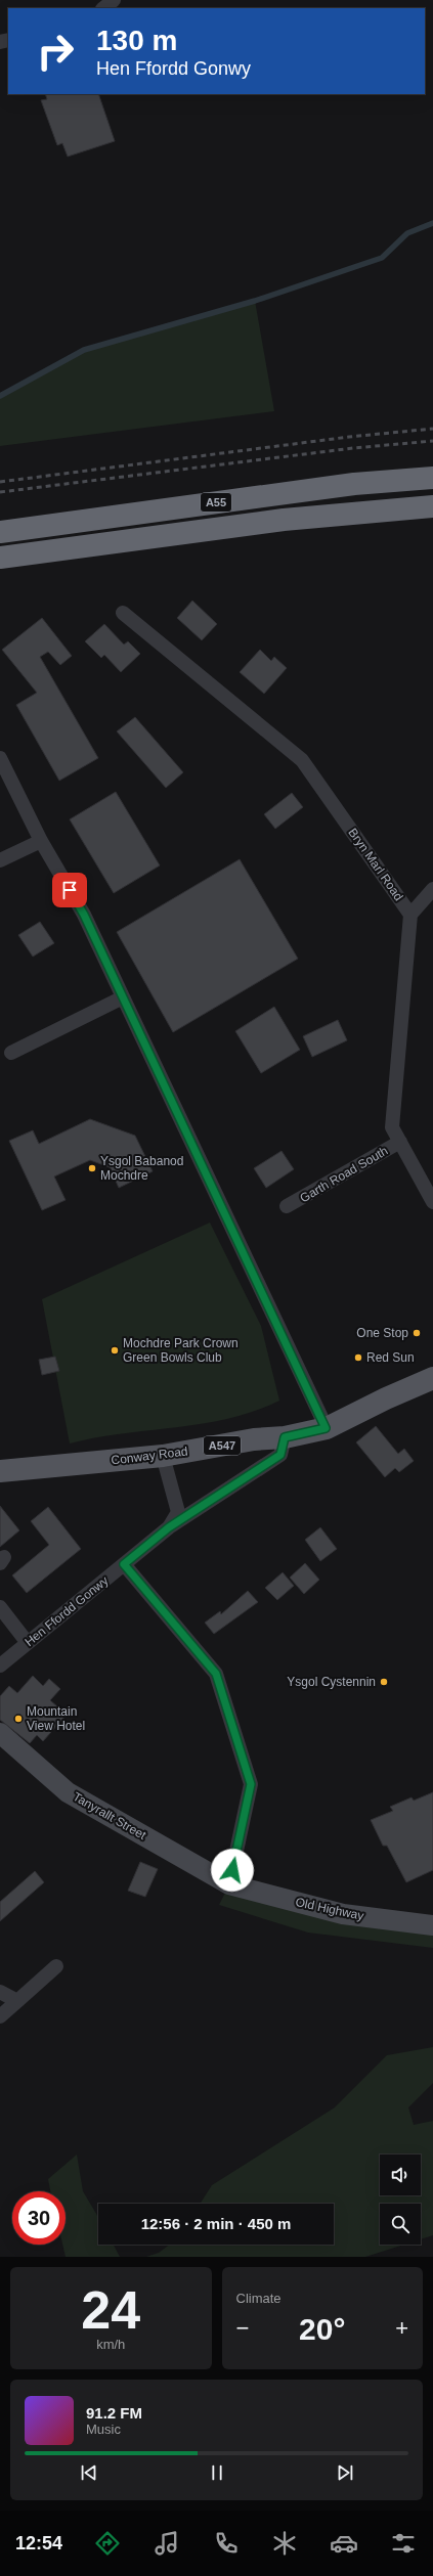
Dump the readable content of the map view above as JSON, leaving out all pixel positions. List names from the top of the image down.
{
  "streets": {
    "highway": ["A55"],
    "main road": ["A547", "Conway Road"],
    "street": [
      "Bryn Marl Road",
      "Garth Road South",
      "Hen Ffordd Gonwy",
      "Tanyrallt Street",
      "Old Highway"
    ]
  },
  "crossings": [
    ["Conway Road", "Hen Ffordd Gonwy"],
    ["Tanyrallt Street", "Old Highway"]
  ],
  "places": [
    "Ysgol Babanod Mochdre",
    "One Stop",
    "Mochdre Park Crown Green Bowls Club",
    "Red Sun",
    "Ysgol Cystennin",
    "Mountain View Hotel"
  ],
  "page": {
    "turn": ["130 m", "Hen Ffordd Gonwy"],
    "limit": "30",
    "trip": "12:56 · 2 min · 450 m",
    "tile": [
      ["24", "km/h"],
      "Climate"
    ],
    "heat": ["−", "20°", "+"],
    "song": ["91.2 FM", "Music"],
    "tabs": "12:54"
  }
}
